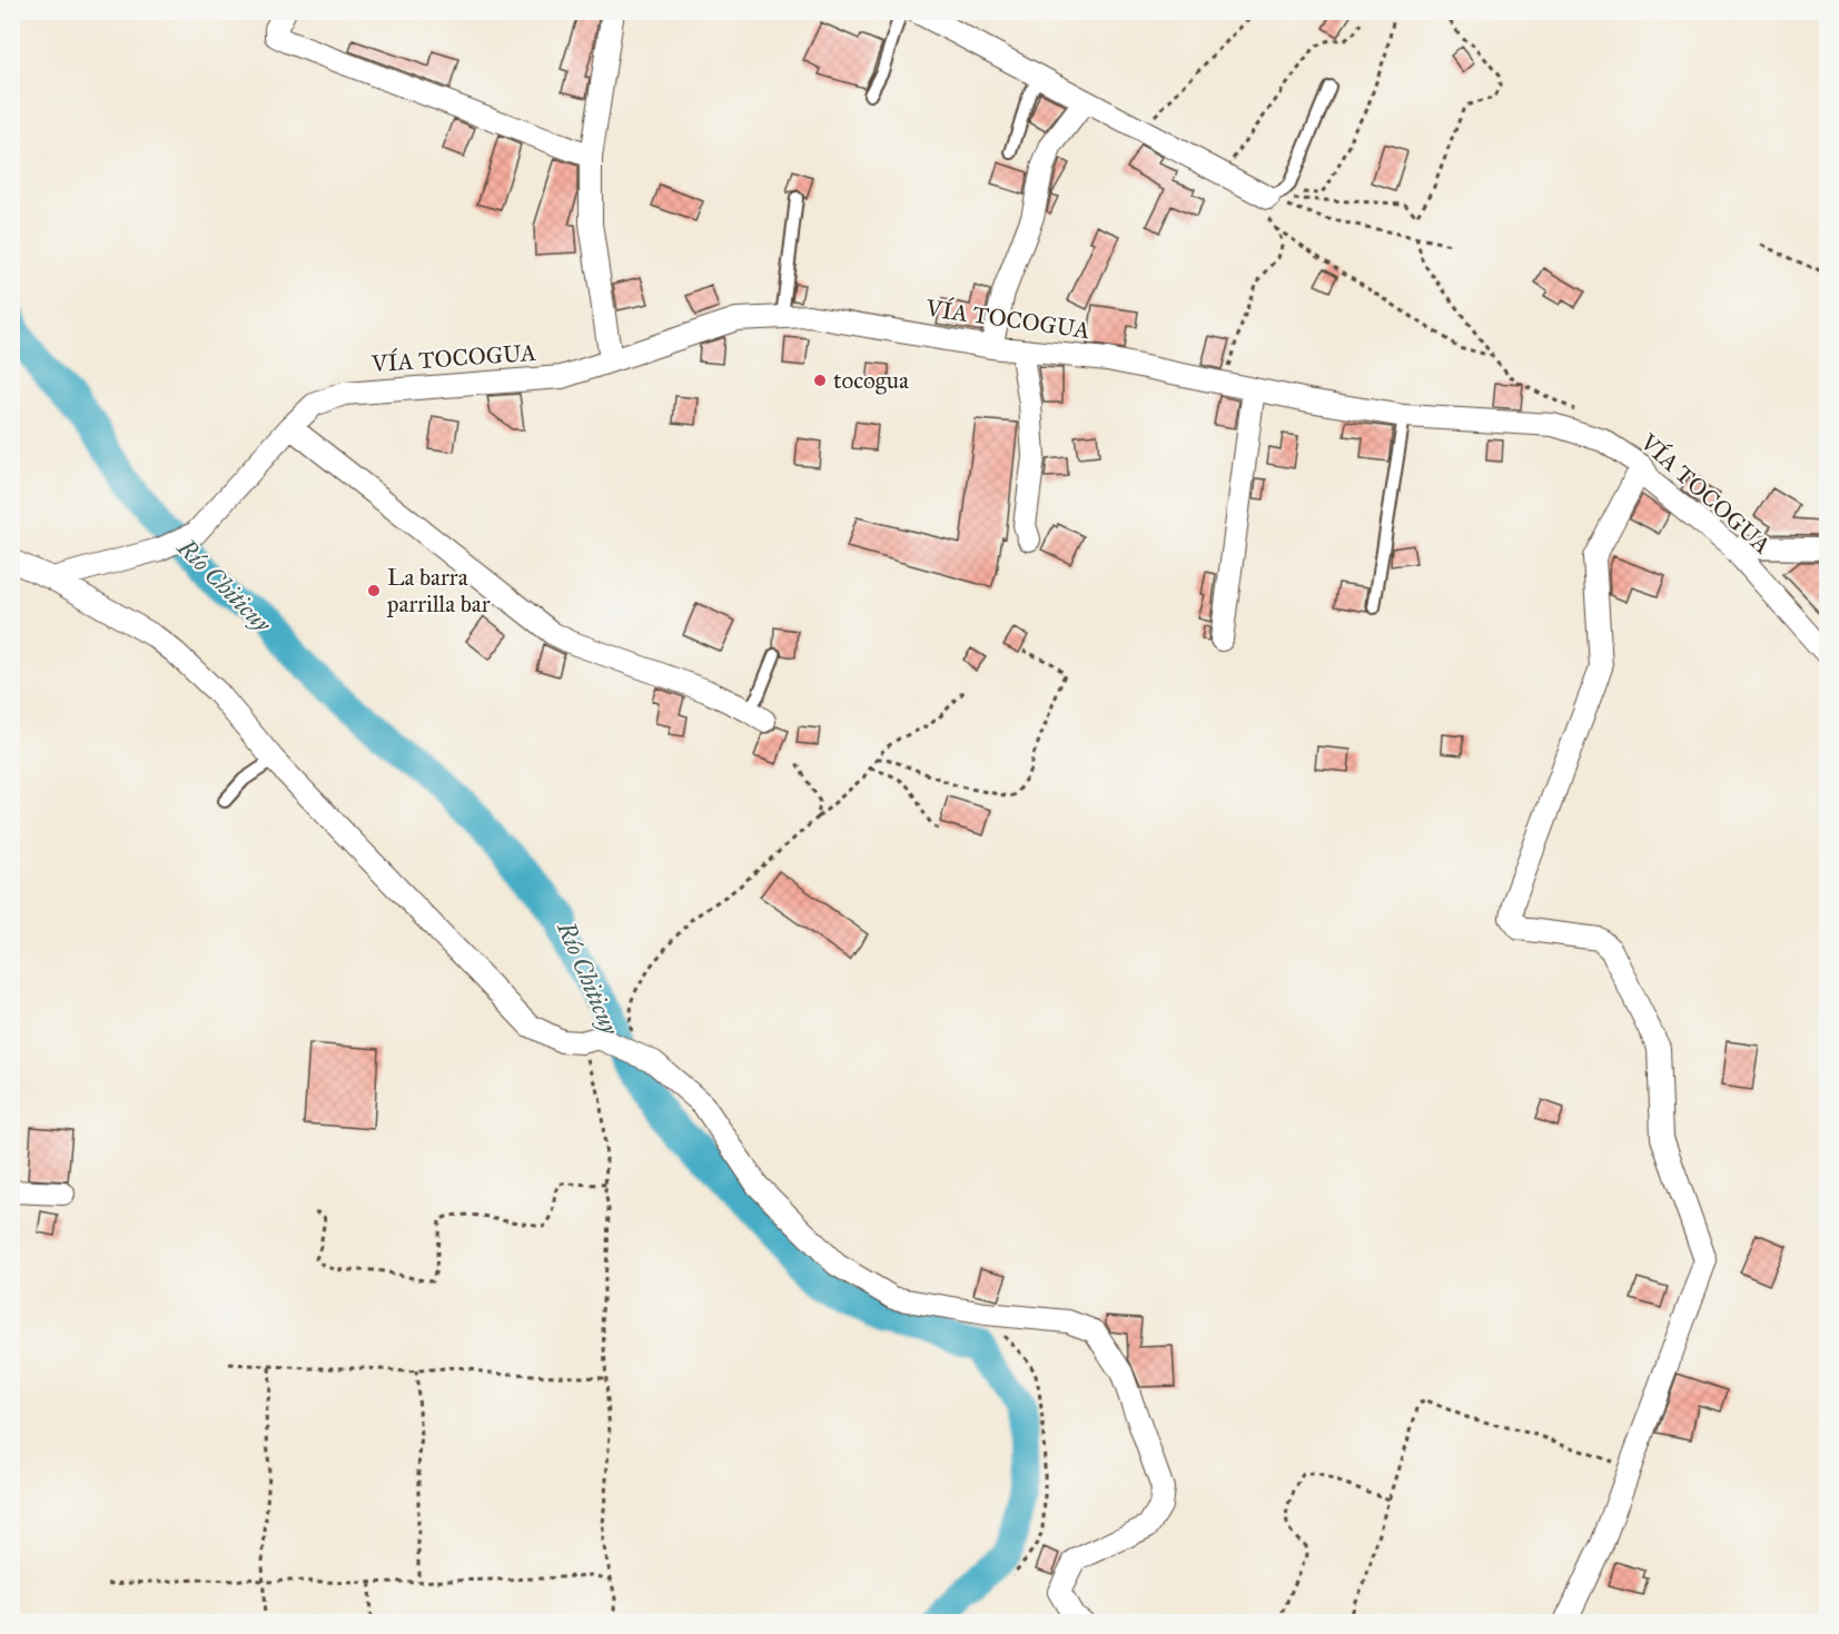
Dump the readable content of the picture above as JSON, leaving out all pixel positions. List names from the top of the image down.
{
  "streets": {
    "street": ["VÍA TOCOGUA"]
  },
  "water": ["Río Chiticuy"],
  "places": ["tocogua", "La barra parrilla bar"]
}
